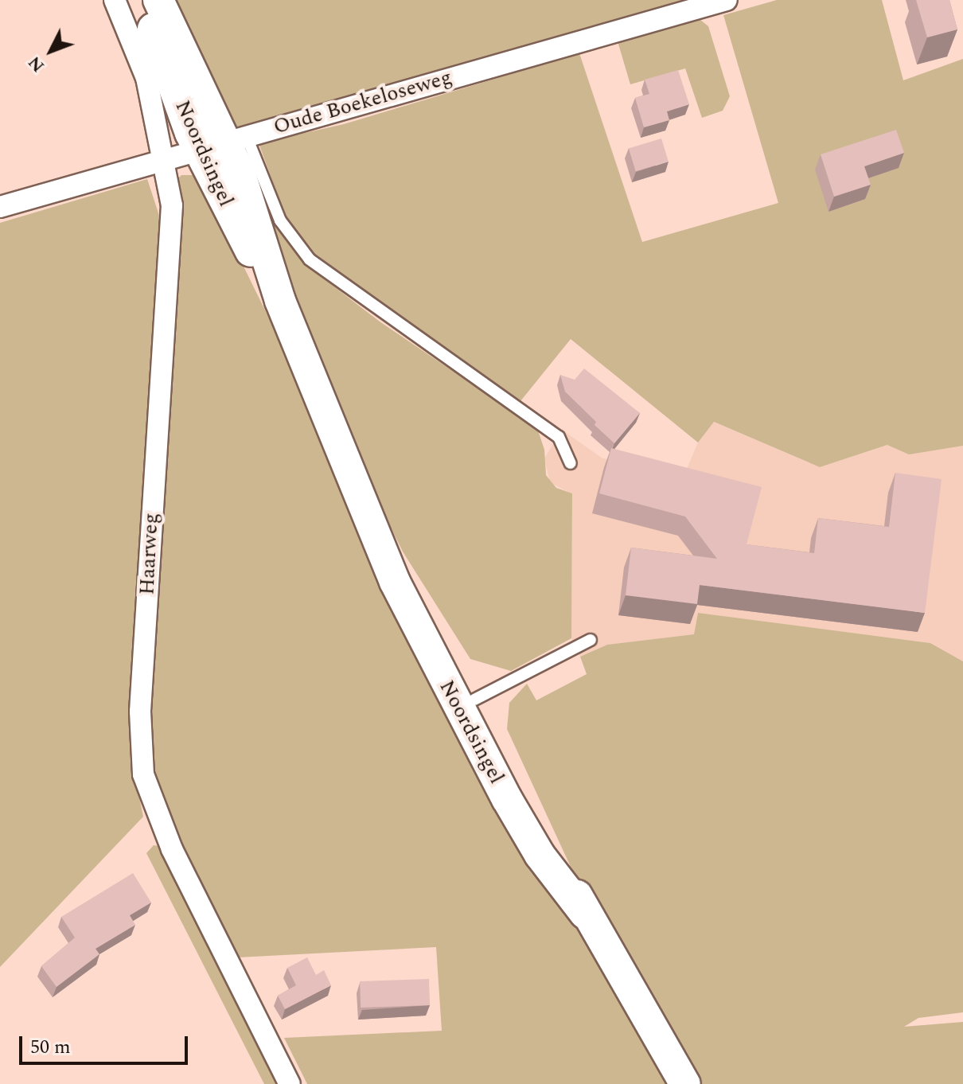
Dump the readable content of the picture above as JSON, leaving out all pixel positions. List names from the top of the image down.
{
  "streets": {
    "main road": ["Noordsingel"],
    "street": ["Oude Boekeloseweg", "Haarweg"]
  },
  "crossings": [
    ["Oude Boekeloseweg", "Noordsingel"],
    ["Oude Boekeloseweg", "Haarweg"]
  ],
  "scale_bar": "50 m",
  "north": "bottom left"
}
